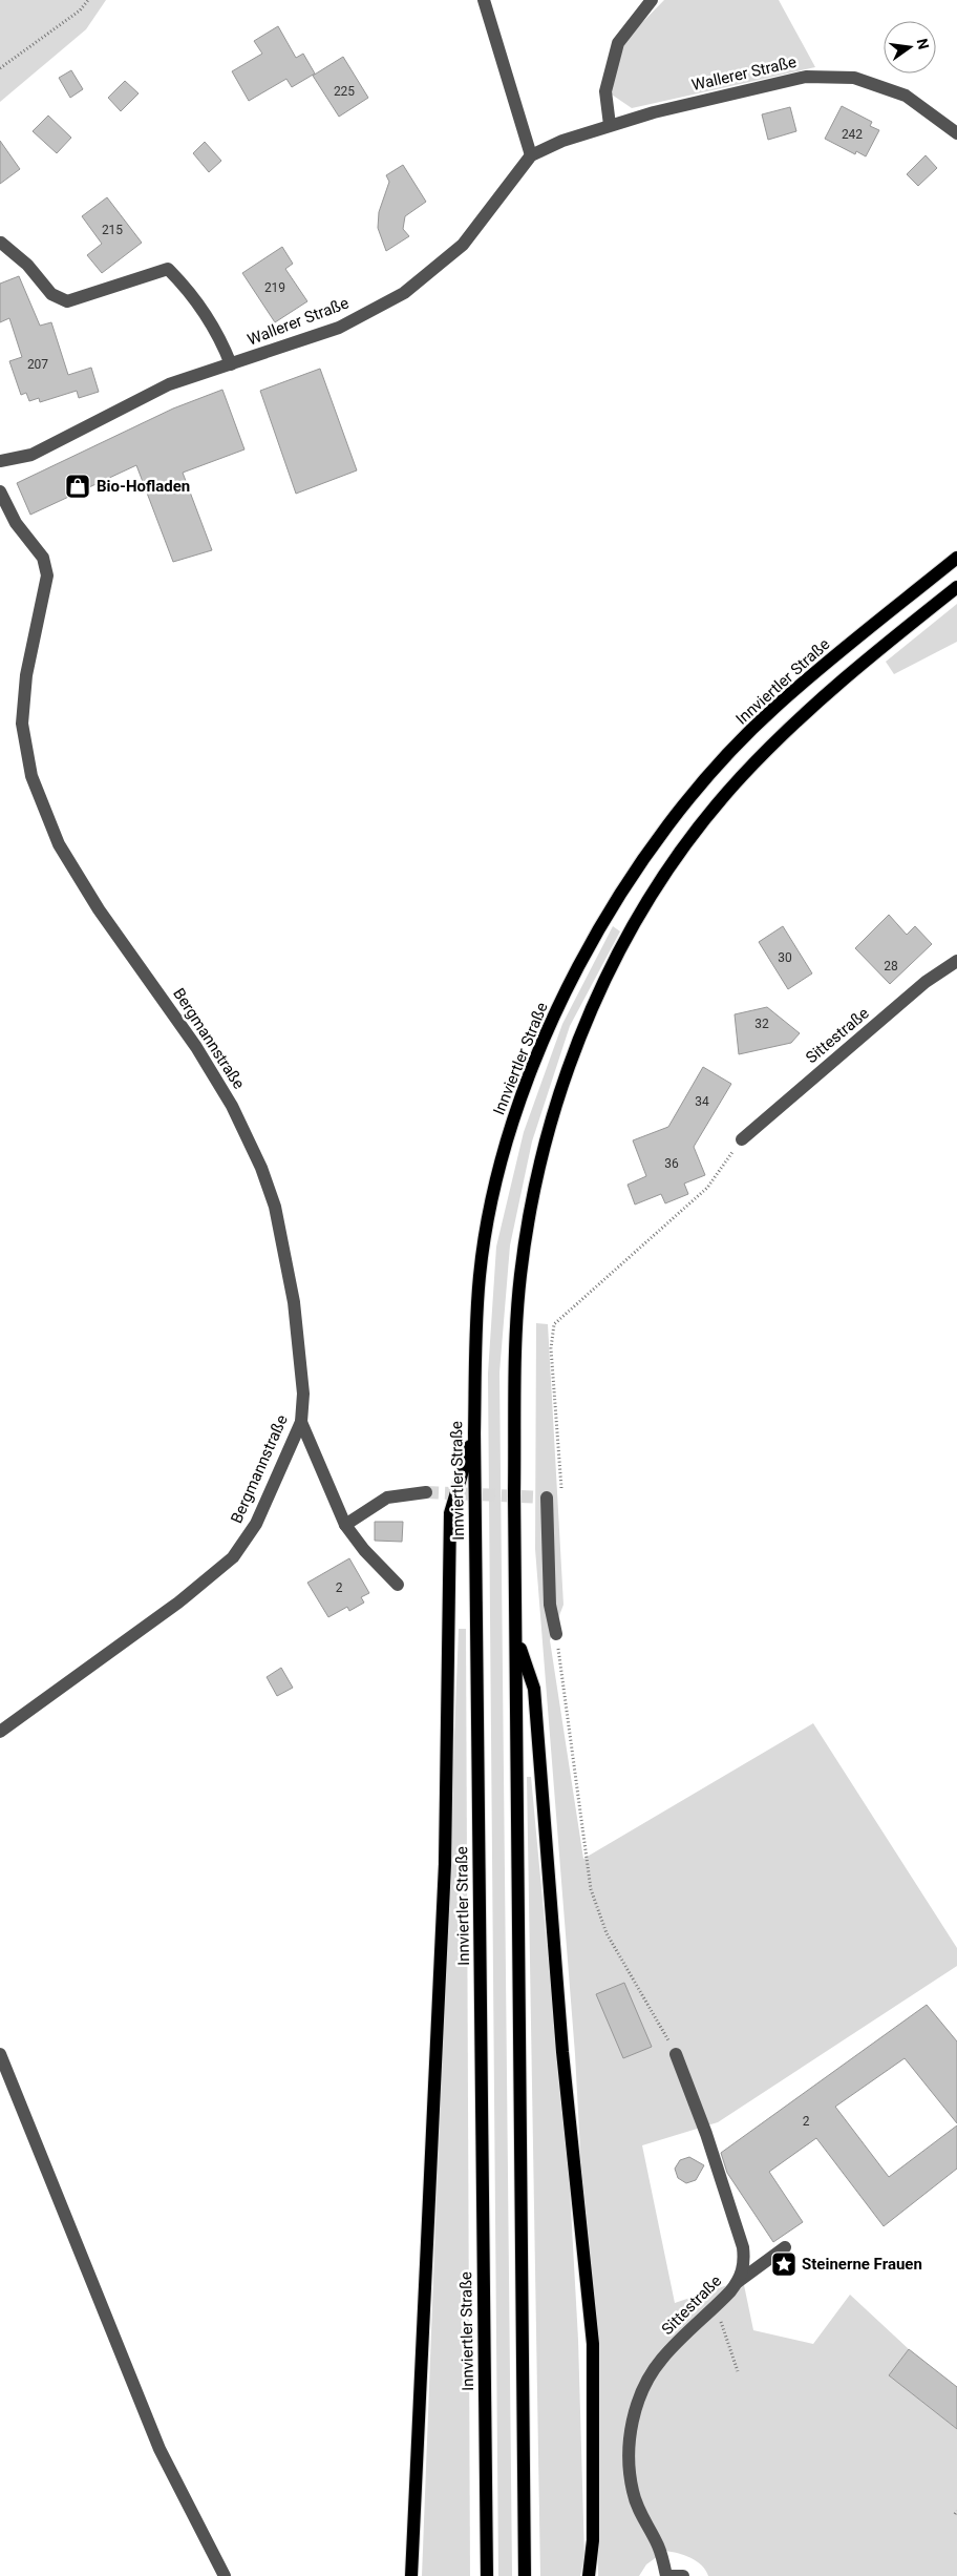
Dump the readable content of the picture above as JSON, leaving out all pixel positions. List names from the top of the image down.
{
  "streets": {
    "main road": ["Innviertler Straße"],
    "street": ["Wallerer Straße", "Sittestraße", "Bergmannstraße"]
  },
  "places": {
    "shop": ["Bio-Hofladen"],
    "place": ["Steinerne Frauen"]
  },
  "house_numbers": [
    "225",
    "242",
    "215",
    "219",
    "207",
    "30",
    "28",
    "32",
    "34",
    "36",
    "2",
    "2"
  ],
  "north": "right"
}
